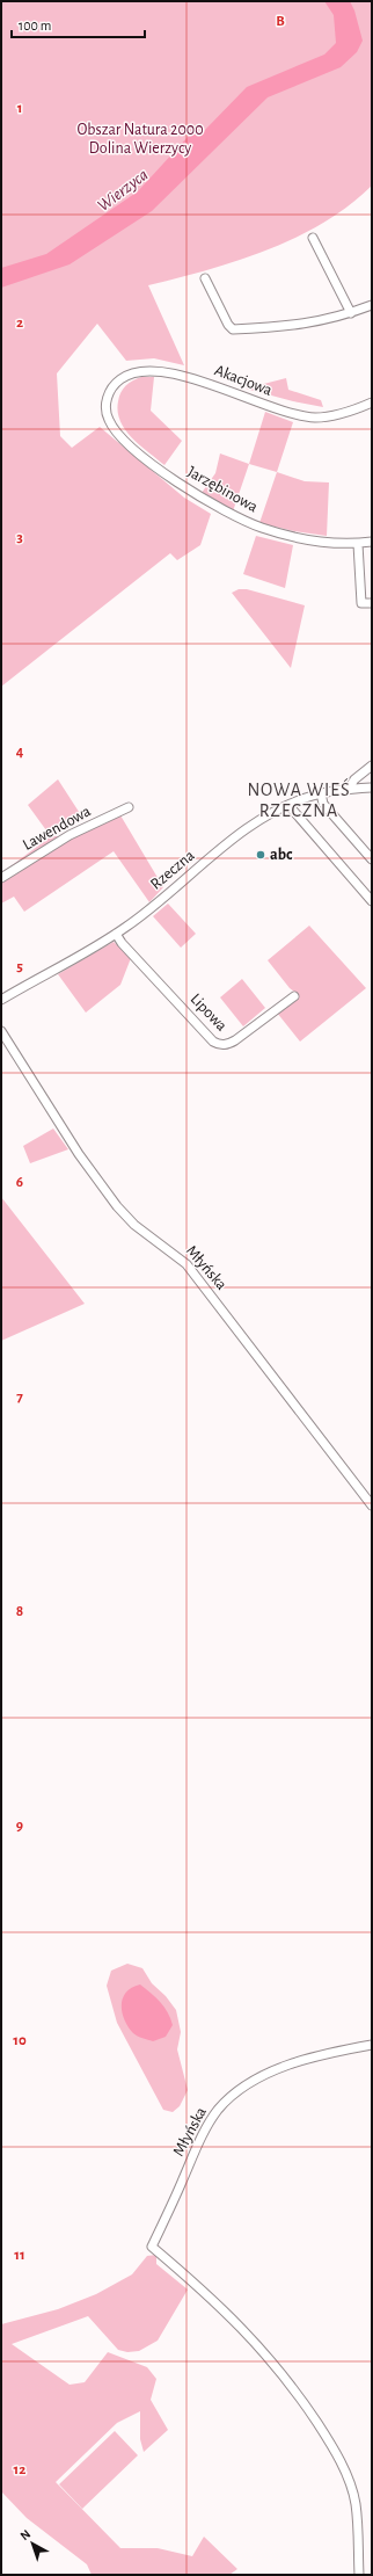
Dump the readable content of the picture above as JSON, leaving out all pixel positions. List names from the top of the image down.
{
  "streets": {
    "street": [
      "Akacjowa",
      "Jarzębinowa",
      "Lawendowa",
      "Rzeczna",
      "Lipowa",
      "Młyńska"
    ]
  },
  "crossings": [
    ["Akacjowa", "Jarzębinowa"],
    ["Rzeczna", "Lipowa"]
  ],
  "districts": ["NOWA WIEŚ RZECZNA"],
  "water": ["Wierzyca"],
  "parks": ["Obszar Natura 2000 Dolina Wierzycy"],
  "places": ["abc"],
  "scale_bar": "100 m",
  "north": "top left",
  "grid": {
    "columns": ["B"],
    "rows": [
      "1",
      "2",
      "3",
      "4",
      "5",
      "6",
      "7",
      "8",
      "9",
      "10",
      "11",
      "12"
    ]
  }
}
